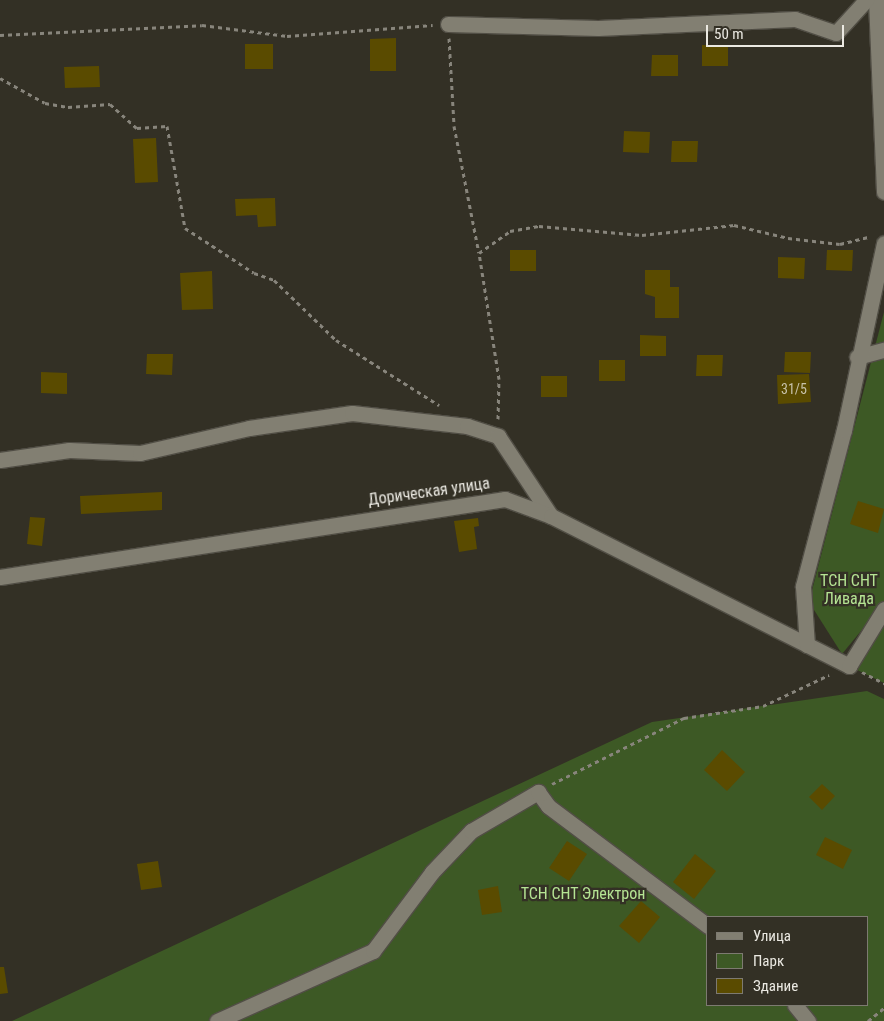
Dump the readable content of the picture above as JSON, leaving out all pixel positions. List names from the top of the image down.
{
  "streets": {
    "street": ["Дорическая улица"]
  },
  "parks": ["ТСН СНТ Ливада", "ТСН СНТ Электрон"],
  "house_numbers": ["31/5"],
  "legend": ["Улица", "Парк", "Здание"],
  "scale_bar": "50 m"
}
